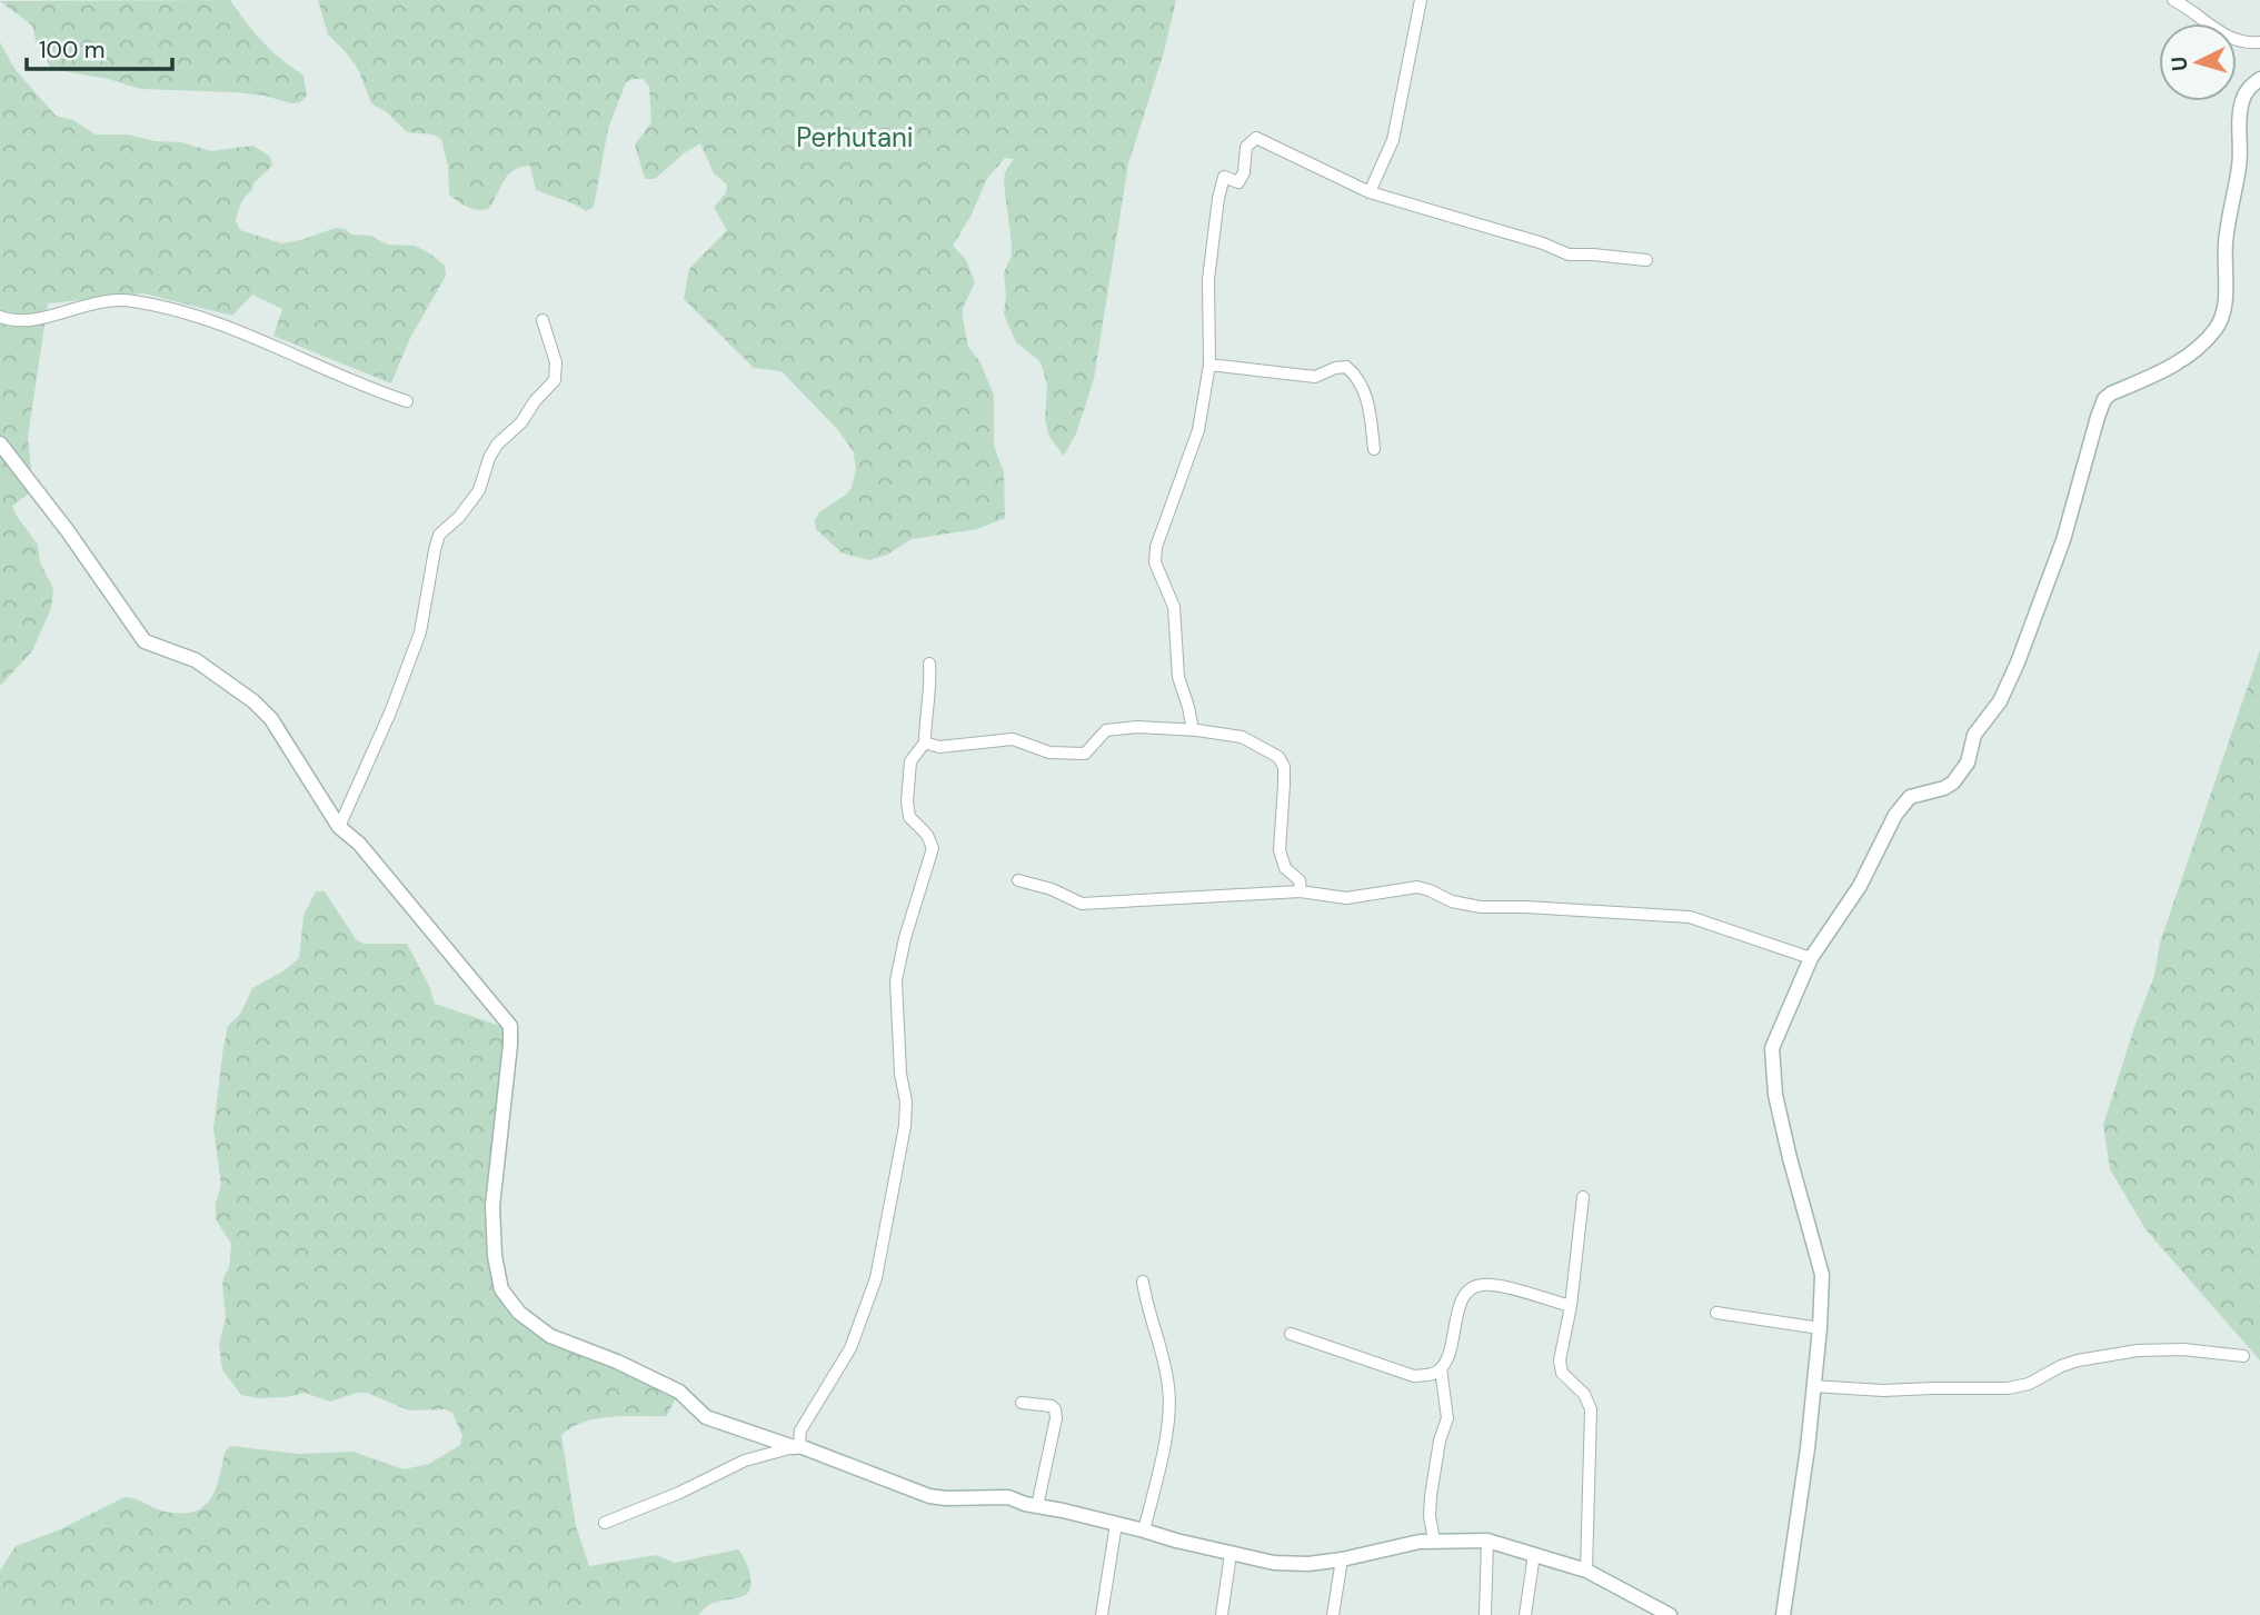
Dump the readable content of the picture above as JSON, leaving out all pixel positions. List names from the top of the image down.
{
  "parks": ["Perhutani"],
  "scale_bar": "100 m",
  "north": "left"
}
